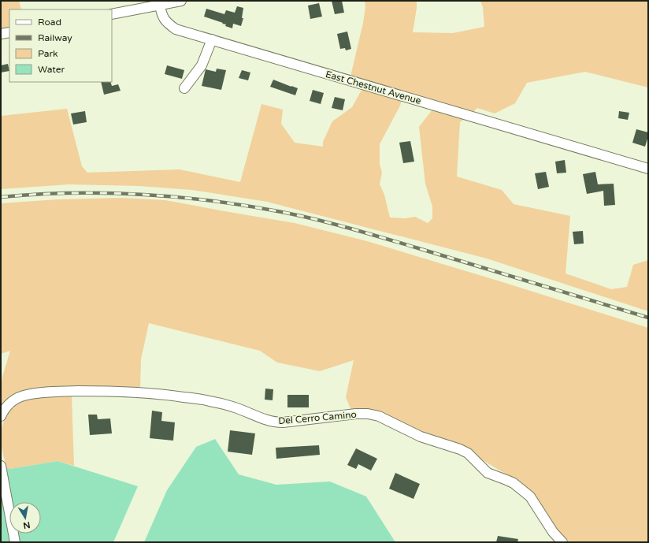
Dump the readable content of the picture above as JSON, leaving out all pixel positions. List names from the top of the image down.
{
  "streets": {
    "street": ["East Chestnut Avenue", "Del Cerro Camino"]
  },
  "legend": [
    "Road",
    "Railway",
    "Park",
    "Water"
  ],
  "north": "bottom"
}
